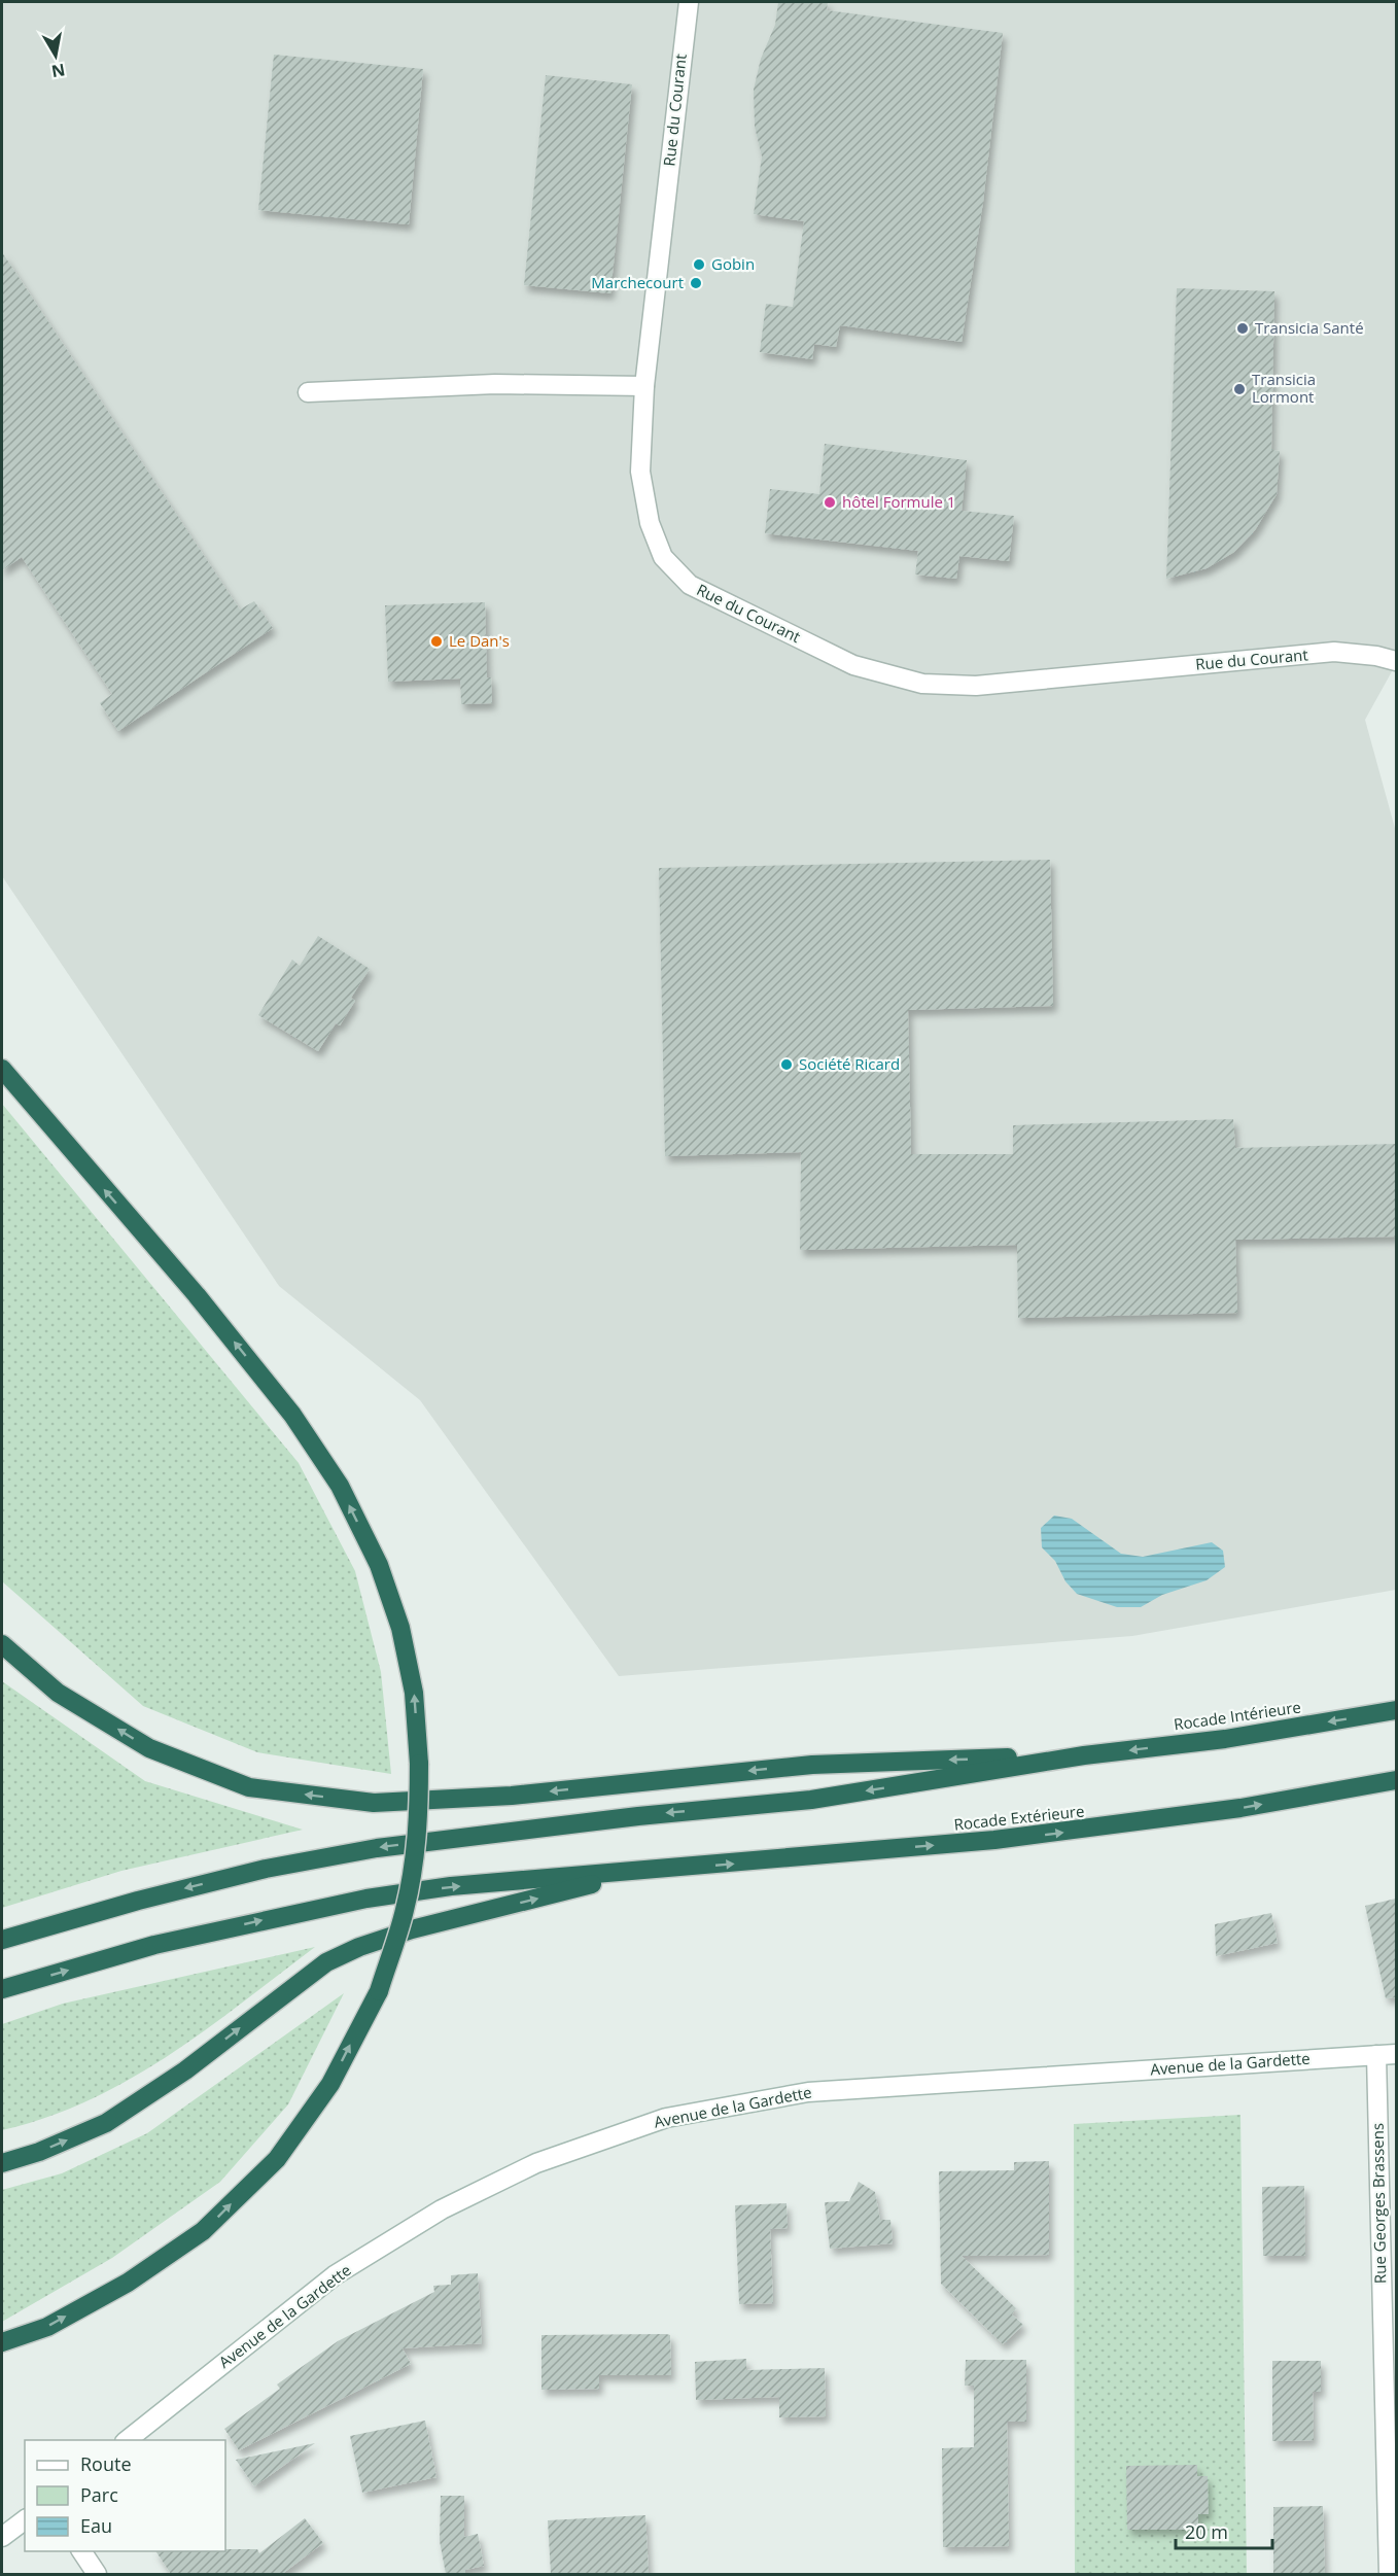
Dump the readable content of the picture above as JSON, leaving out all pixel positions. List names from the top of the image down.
{
  "streets": {
    "highway": ["Rocade Intérieure", "Rocade Extérieure"],
    "street": ["Rue du Courant", "Avenue de la Gardette", "Rue Georges Brassens"]
  },
  "crossings": [
    ["Avenue de la Gardette", "Rue Georges Brassens"]
  ],
  "one_way": ["Rocade Intérieure"],
  "places": [
    "Gobin",
    "Marchecourt",
    "Transicia Santé",
    "Transicia Lormont",
    "hôtel Formule 1",
    "Le Dan's",
    "Société Ricard"
  ],
  "legend": ["Route", "Parc", "Eau"],
  "scale_bar": "20 m",
  "north": "bottom"
}
